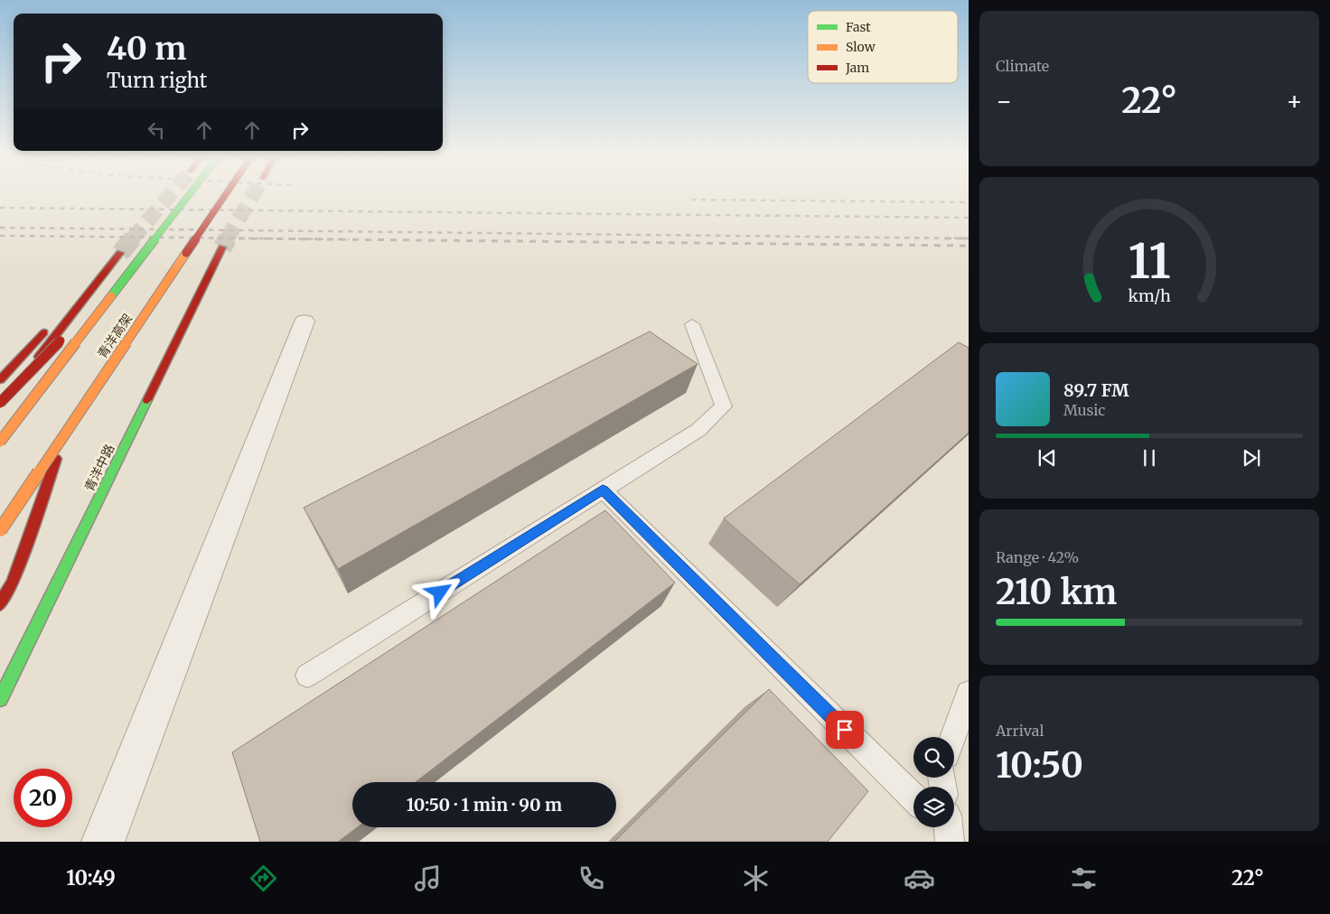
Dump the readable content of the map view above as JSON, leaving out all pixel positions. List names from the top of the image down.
{
  "streets": {
    "main road": ["青洋高架", "青洋中路"]
  },
  "legend": ["Fast", "Slow", "Jam"],
  "page": {
    "tile": [
      "Climate",
      ["Range · 42%", "210 km"],
      ["Arrival", "10:50"]
    ],
    "turn": ["40 m", "Turn right"],
    "heat": ["−", "22°", "+"],
    "song": ["89.7 FM", "Music"],
    "limit": "20",
    "trip": "10:50 · 1 min · 90 m",
    "tabs": ["10:49", "22°"],
    "gauge": ["11", "km/h"]
  }
}
